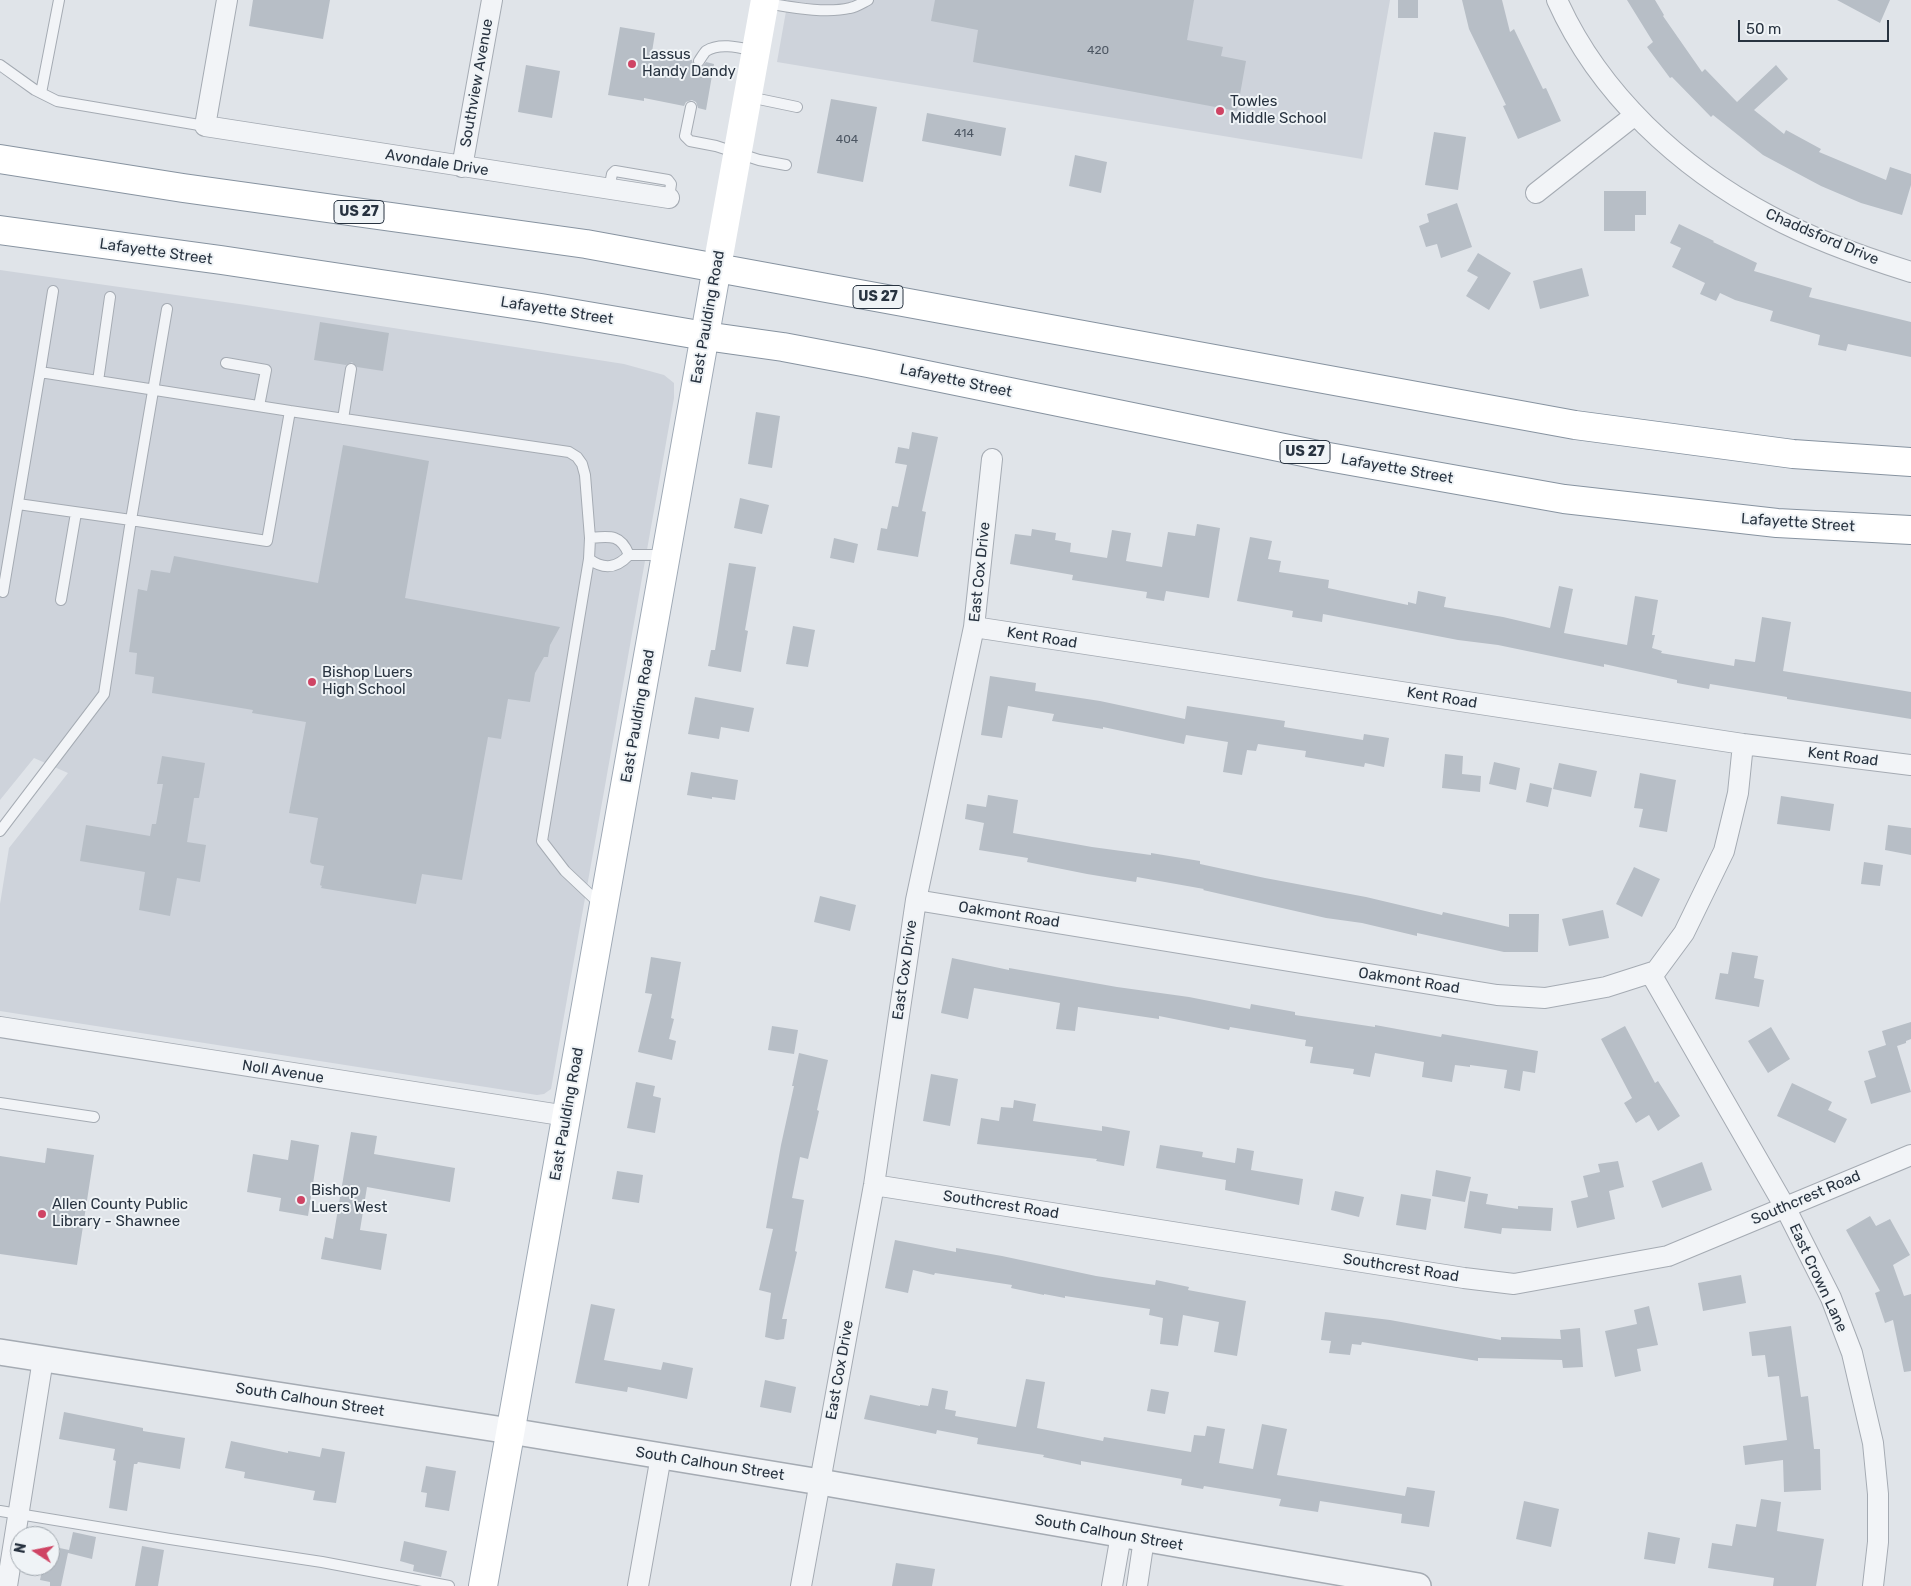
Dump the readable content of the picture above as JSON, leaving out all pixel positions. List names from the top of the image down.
{
  "streets": {
    "main road": ["US 27", "Lafayette Street", "East Paulding Road"],
    "street": [
      "Southview Avenue",
      "Avondale Drive",
      "Chaddsford Drive",
      "East Cox Drive",
      "Kent Road",
      "Oakmont Road",
      "Noll Avenue",
      "Southcrest Road",
      "East Crown Lane",
      "South Calhoun Street"
    ]
  },
  "crossings": [
    ["Southview Avenue", "Avondale Drive"],
    ["US 27", "East Paulding Road"],
    ["Lafayette Street", "East Paulding Road"],
    ["East Paulding Road", "Noll Avenue"],
    ["East Paulding Road", "South Calhoun Street"],
    ["East Cox Drive", "Kent Road"],
    ["East Cox Drive", "Oakmont Road"],
    ["East Cox Drive", "Southcrest Road"],
    ["East Cox Drive", "South Calhoun Street"],
    ["Oakmont Road", "East Crown Lane"],
    ["Southcrest Road", "East Crown Lane"]
  ],
  "places": [
    "Lassus Handy Dandy",
    "Towles Middle School",
    "Bishop Luers High School",
    "Bishop Luers West",
    "Allen County Public Library - Shawnee"
  ],
  "house_numbers": ["420", "414", "404"],
  "scale_bar": "50 m",
  "north": "left"
}
